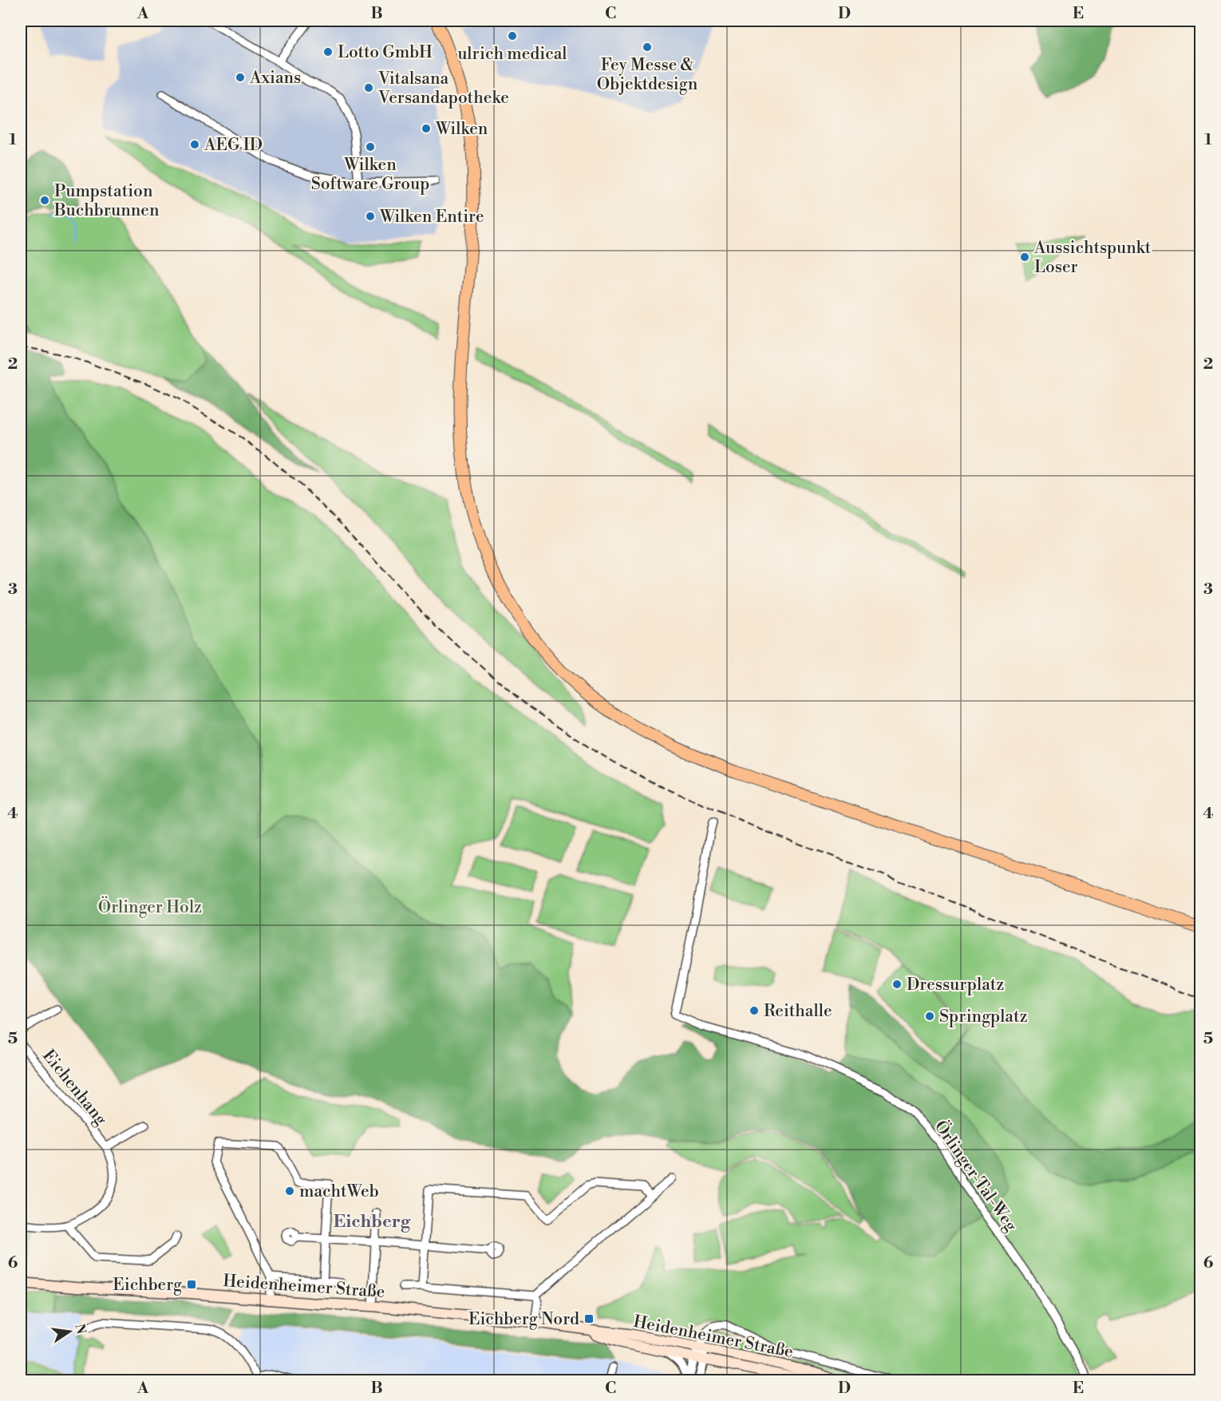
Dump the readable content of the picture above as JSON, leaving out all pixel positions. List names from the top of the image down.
{
  "streets": {
    "main road": ["Heidenheimer Straße"],
    "street": ["Eichenhang", "Örlinger-Tal-Weg"]
  },
  "districts": ["Eichberg"],
  "parks": ["Örlinger Holz"],
  "places": {
    "other": [
      "ulrich medical",
      "Fey Messe & Objektdesign",
      "Lotto GmbH",
      "Axians",
      "Vitalsana Versandapotheke",
      "Wilken",
      "AEG ID",
      "Wilken Software Group",
      "Pumpstation Buchbrunnen",
      "Wilken Entire",
      "Aussichtspunkt Loser",
      "Dressurplatz",
      "Reithalle",
      "Springplatz",
      "machtWeb"
    ],
    "transit": ["Eichberg", "Eichberg Nord"]
  },
  "north": "right",
  "grid": {
    "columns": [
      "A",
      "B",
      "C",
      "D",
      "E"
    ],
    "rows": [
      "1",
      "2",
      "3",
      "4",
      "5",
      "6"
    ]
  }
}
